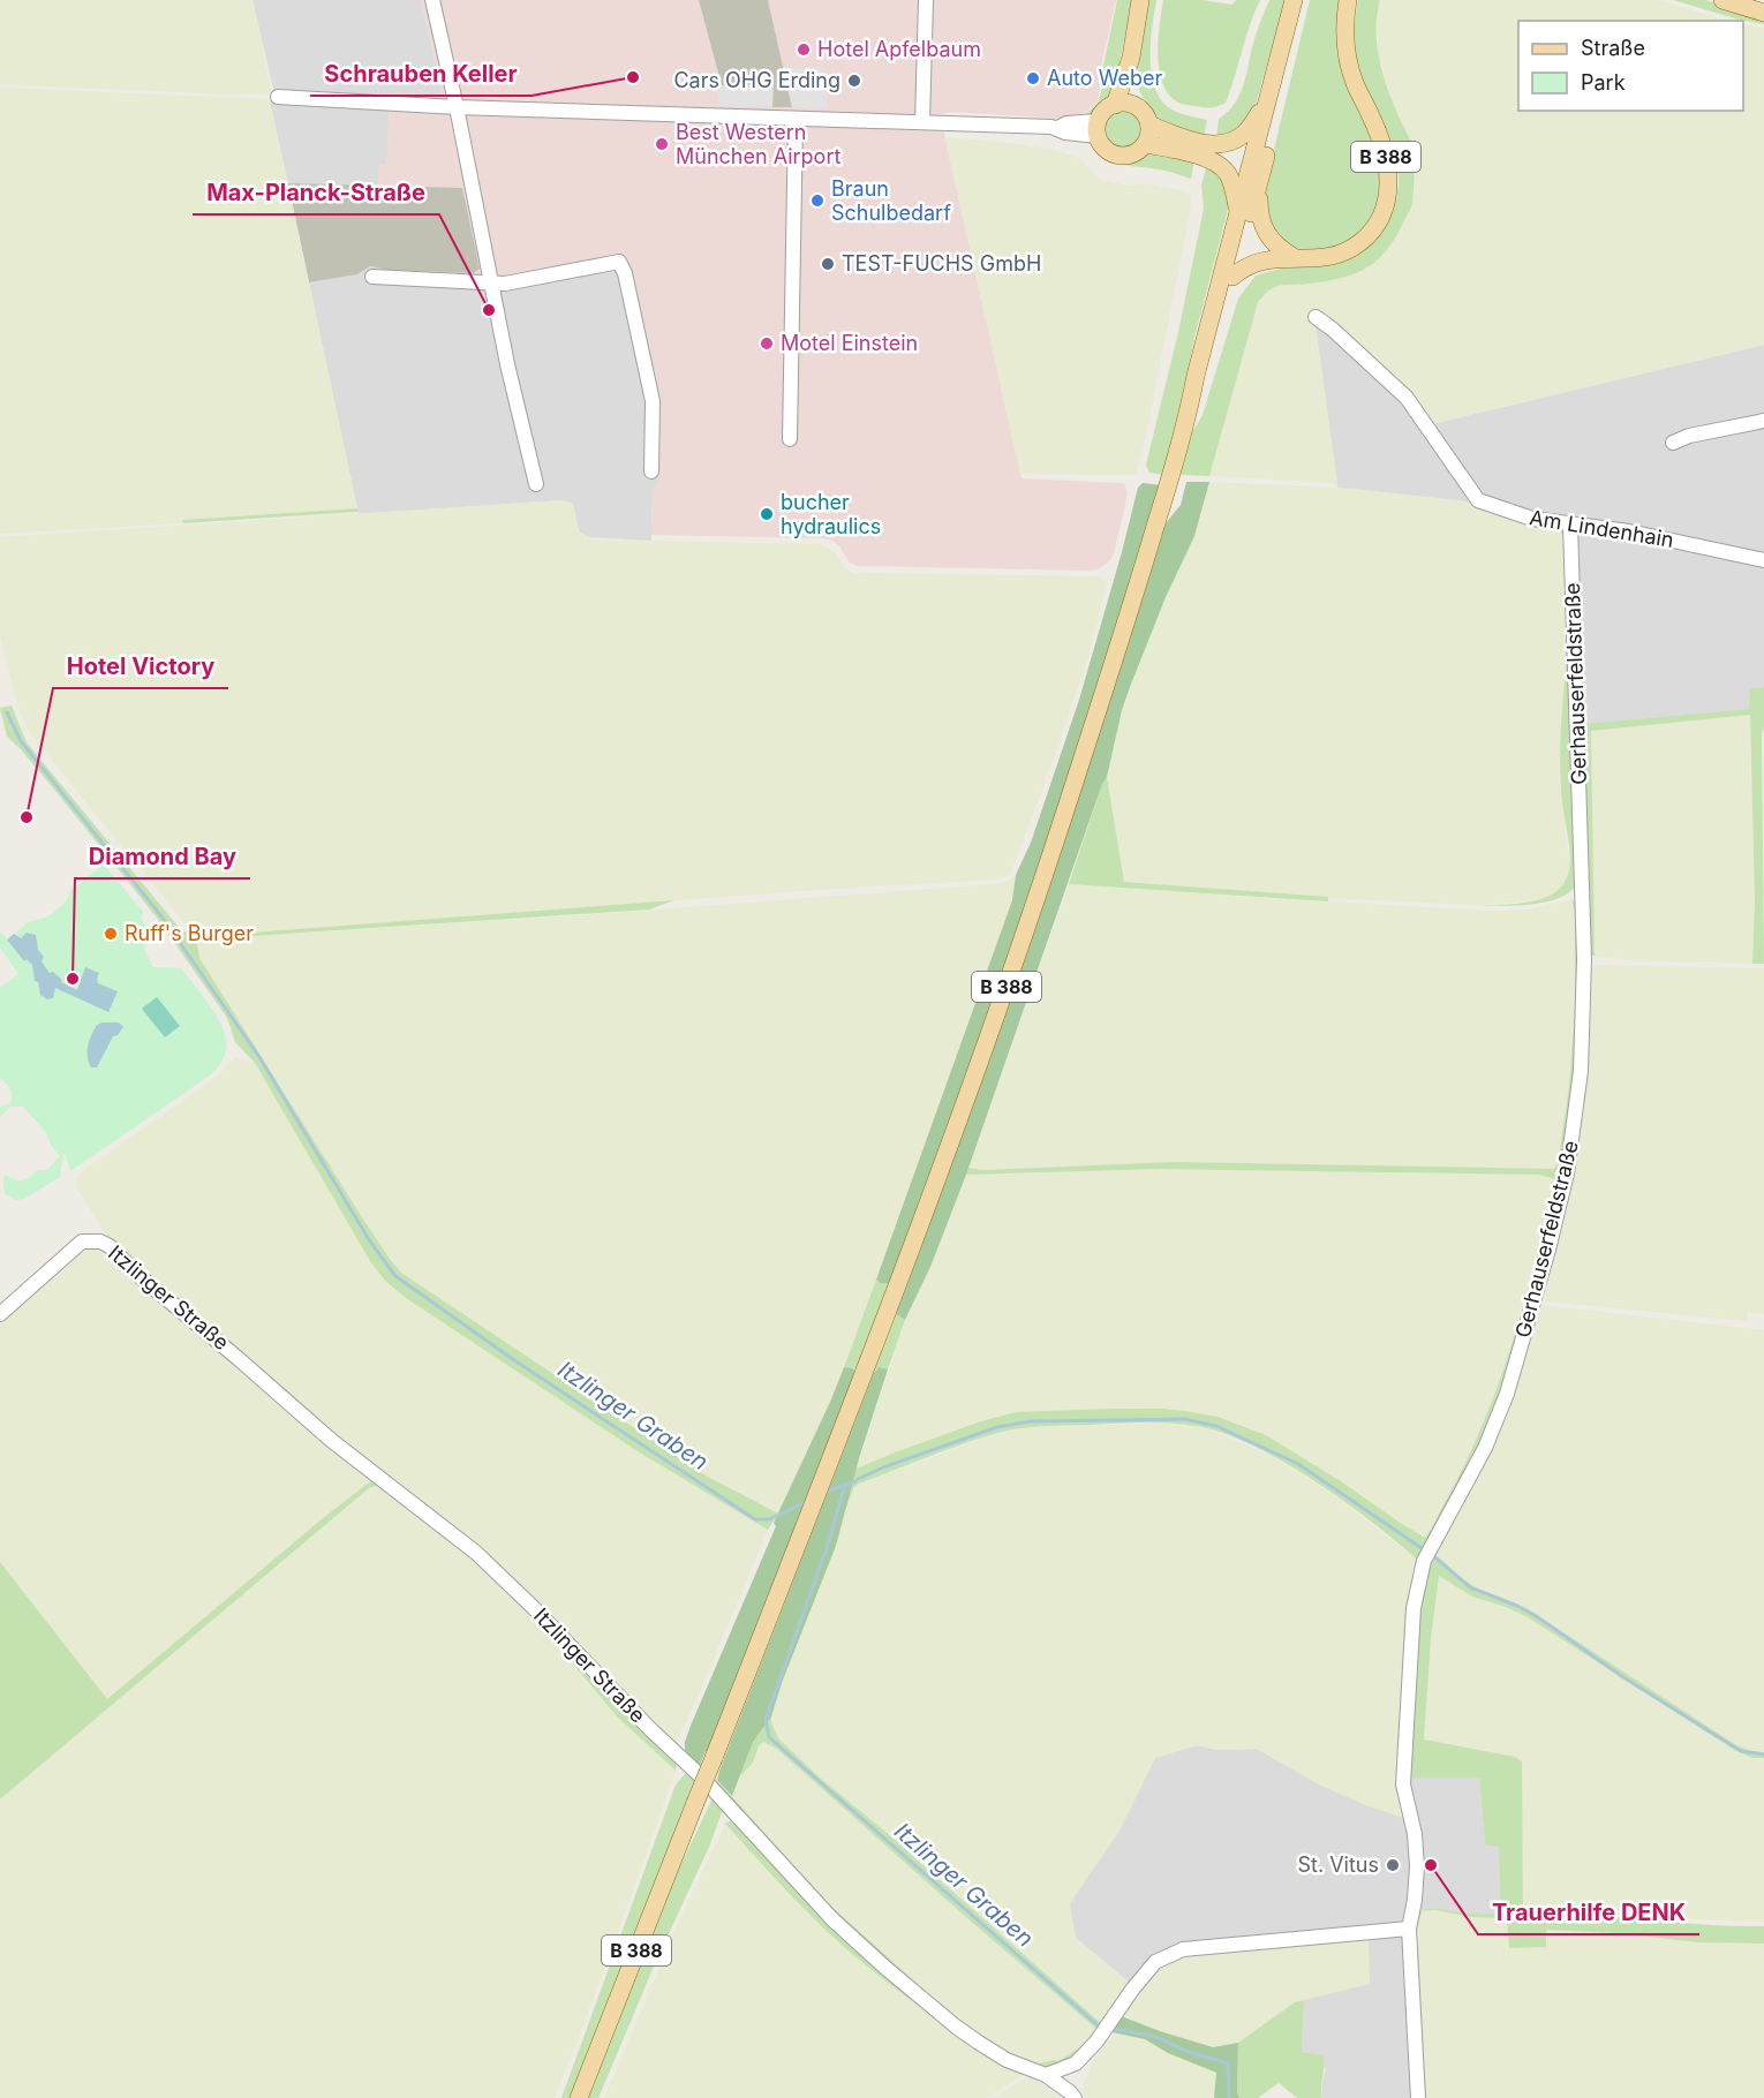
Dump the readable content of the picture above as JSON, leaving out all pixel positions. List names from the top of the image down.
{
  "streets": {
    "main road": ["B 388"],
    "street": ["Am Lindenhain", "Gerhauserfeldstraße", "Itzlinger Straße"]
  },
  "crossings": [
    ["Am Lindenhain", "Gerhauserfeldstraße"]
  ],
  "water": ["Itzlinger Graben"],
  "places": [
    "Hotel Apfelbaum",
    "Schrauben Keller",
    "Auto Weber",
    "Cars OHG Erding",
    "Best Western München Airport",
    "Braun Schulbedarf",
    "TEST-FUCHS GmbH",
    "Max-Planck-Straße",
    "Motel Einstein",
    "bucher hydraulics",
    "Hotel Victory",
    "Ruff's Burger",
    "Diamond Bay",
    "St. Vitus",
    "Trauerhilfe DENK"
  ],
  "legend": ["Straße", "Park"]
}
